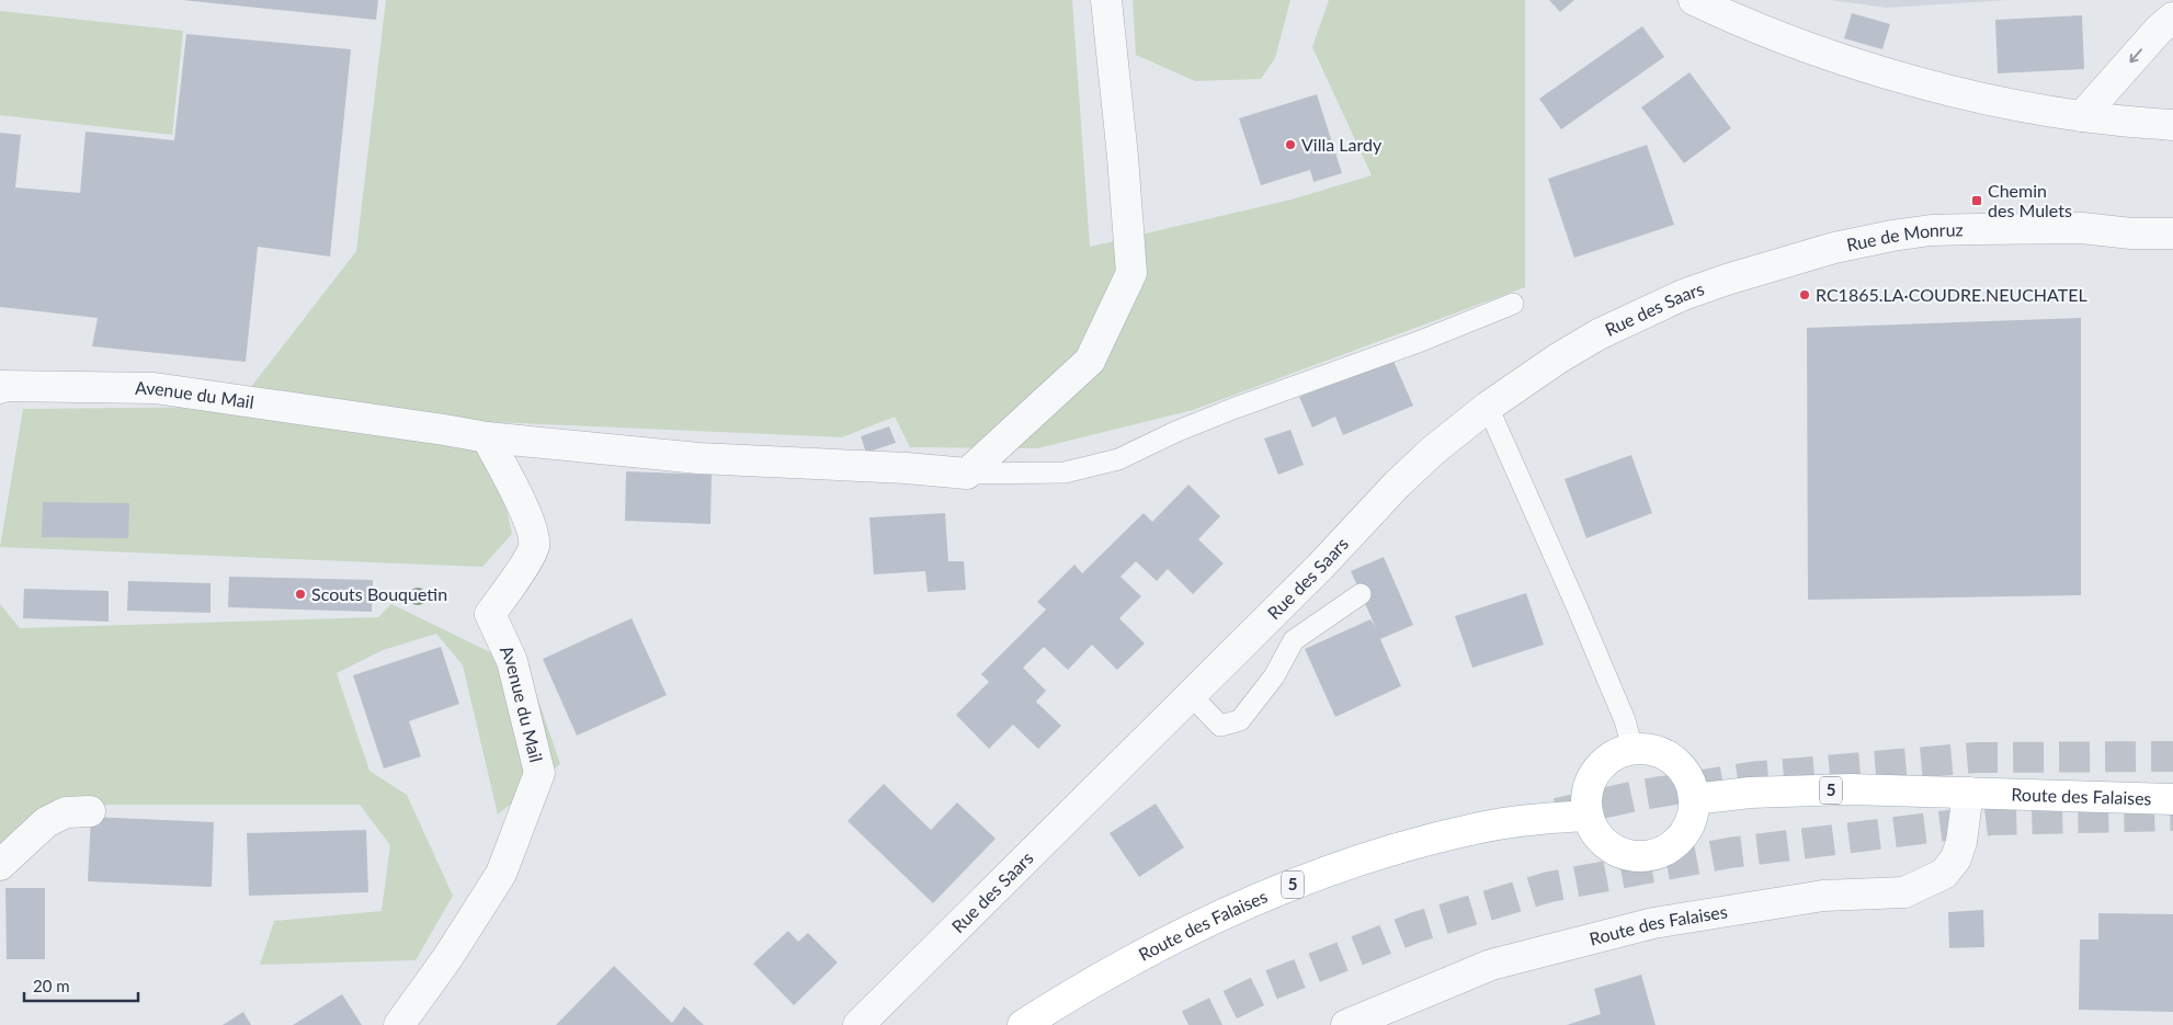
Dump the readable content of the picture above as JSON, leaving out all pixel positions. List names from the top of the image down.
{
  "streets": {
    "main road": ["5", "Route des Falaises"],
    "street": ["Rue de Monruz", "Rue des Saars", "Avenue du Mail"]
  },
  "crossings": [
    ["Rue de Monruz", "Rue des Saars"]
  ],
  "places": {
    "other": ["Villa Lardy", "RC1865.LA·COUDRE.NEUCHATEL", "Scouts Bouquetin"],
    "transit": ["Chemin des Mulets"]
  },
  "scale_bar": "20 m"
}
